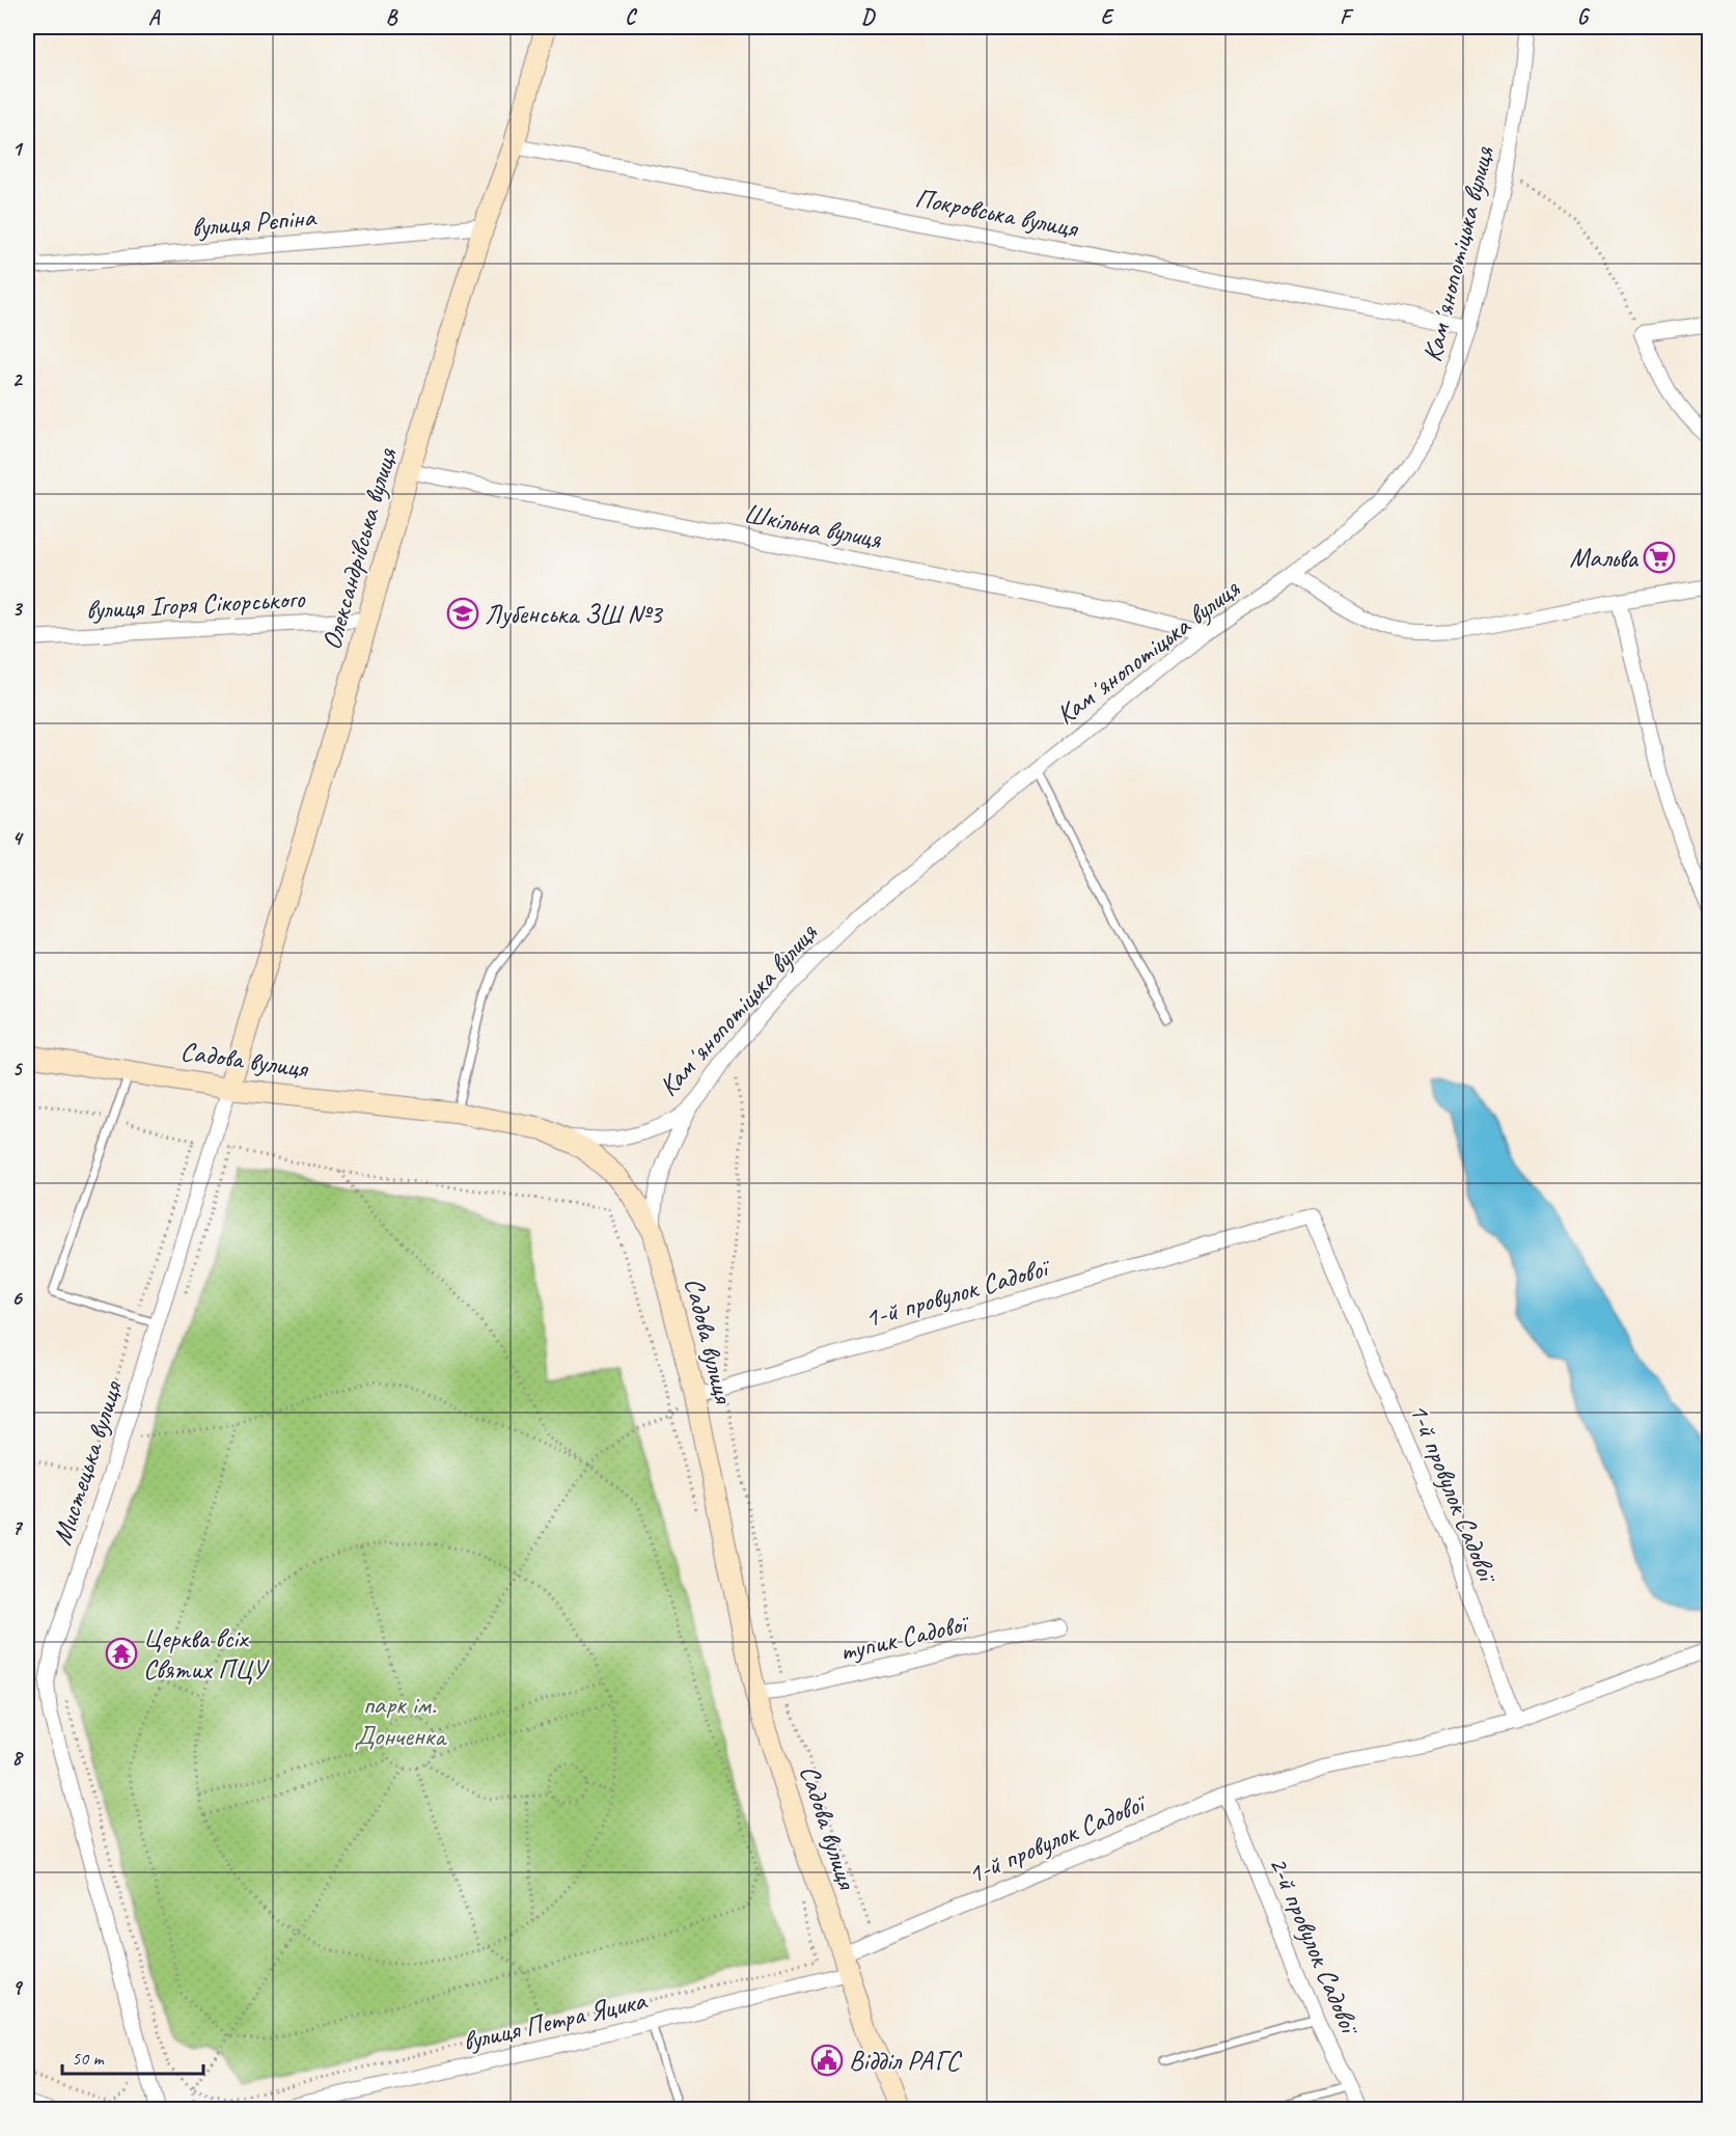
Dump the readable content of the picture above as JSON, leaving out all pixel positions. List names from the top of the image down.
{
  "streets": {
    "main road": ["Олександрівська вулиця", "Садова вулиця"],
    "street": [
      "Покровська вулиця",
      "вулиця Рєпіна",
      "Камʼянопотіцька вулиця",
      "Шкільна вулиця",
      "вулиця Ігоря Сікорського",
      "1-й провулок Садової",
      "Мистецька вулиця",
      "тупик Садової",
      "2-й провулок Садової",
      "вулиця Петра Яцика"
    ]
  },
  "crossings": [
    ["Покровська вулиця", "Камʼянопотіцька вулиця"],
    ["Покровська вулиця", "Олександрівська вулиця"],
    ["вулиця Рєпіна", "Олександрівська вулиця"],
    ["Камʼянопотіцька вулиця", "Шкільна вулиця"],
    ["Камʼянопотіцька вулиця", "Садова вулиця"],
    ["Шкільна вулиця", "Олександрівська вулиця"],
    ["Олександрівська вулиця", "вулиця Ігоря Сікорського"],
    ["Олександрівська вулиця", "Садова вулиця"],
    ["Олександрівська вулиця", "Мистецька вулиця"],
    ["Садова вулиця", "1-й провулок Садової"],
    ["Садова вулиця", "Мистецька вулиця"],
    ["Садова вулиця", "тупик Садової"],
    ["Садова вулиця", "вулиця Петра Яцика"],
    ["1-й провулок Садової", "2-й провулок Садової"],
    ["1-й провулок Садової", "вулиця Петра Яцика"]
  ],
  "parks": ["парк ім. Донченка"],
  "places": {
    "supermarket": ["Мальва"],
    "school or university": ["Лубенська ЗШ №3"],
    "temple": ["Церква всіх Святих ПЦУ"],
    "public building": ["Відділ РАГС"]
  },
  "scale_bar": "50 m",
  "grid": {
    "columns": [
      "A",
      "B",
      "C",
      "D",
      "E",
      "F",
      "G"
    ],
    "rows": [
      "1",
      "2",
      "3",
      "4",
      "5",
      "6",
      "7",
      "8",
      "9"
    ]
  }
}
